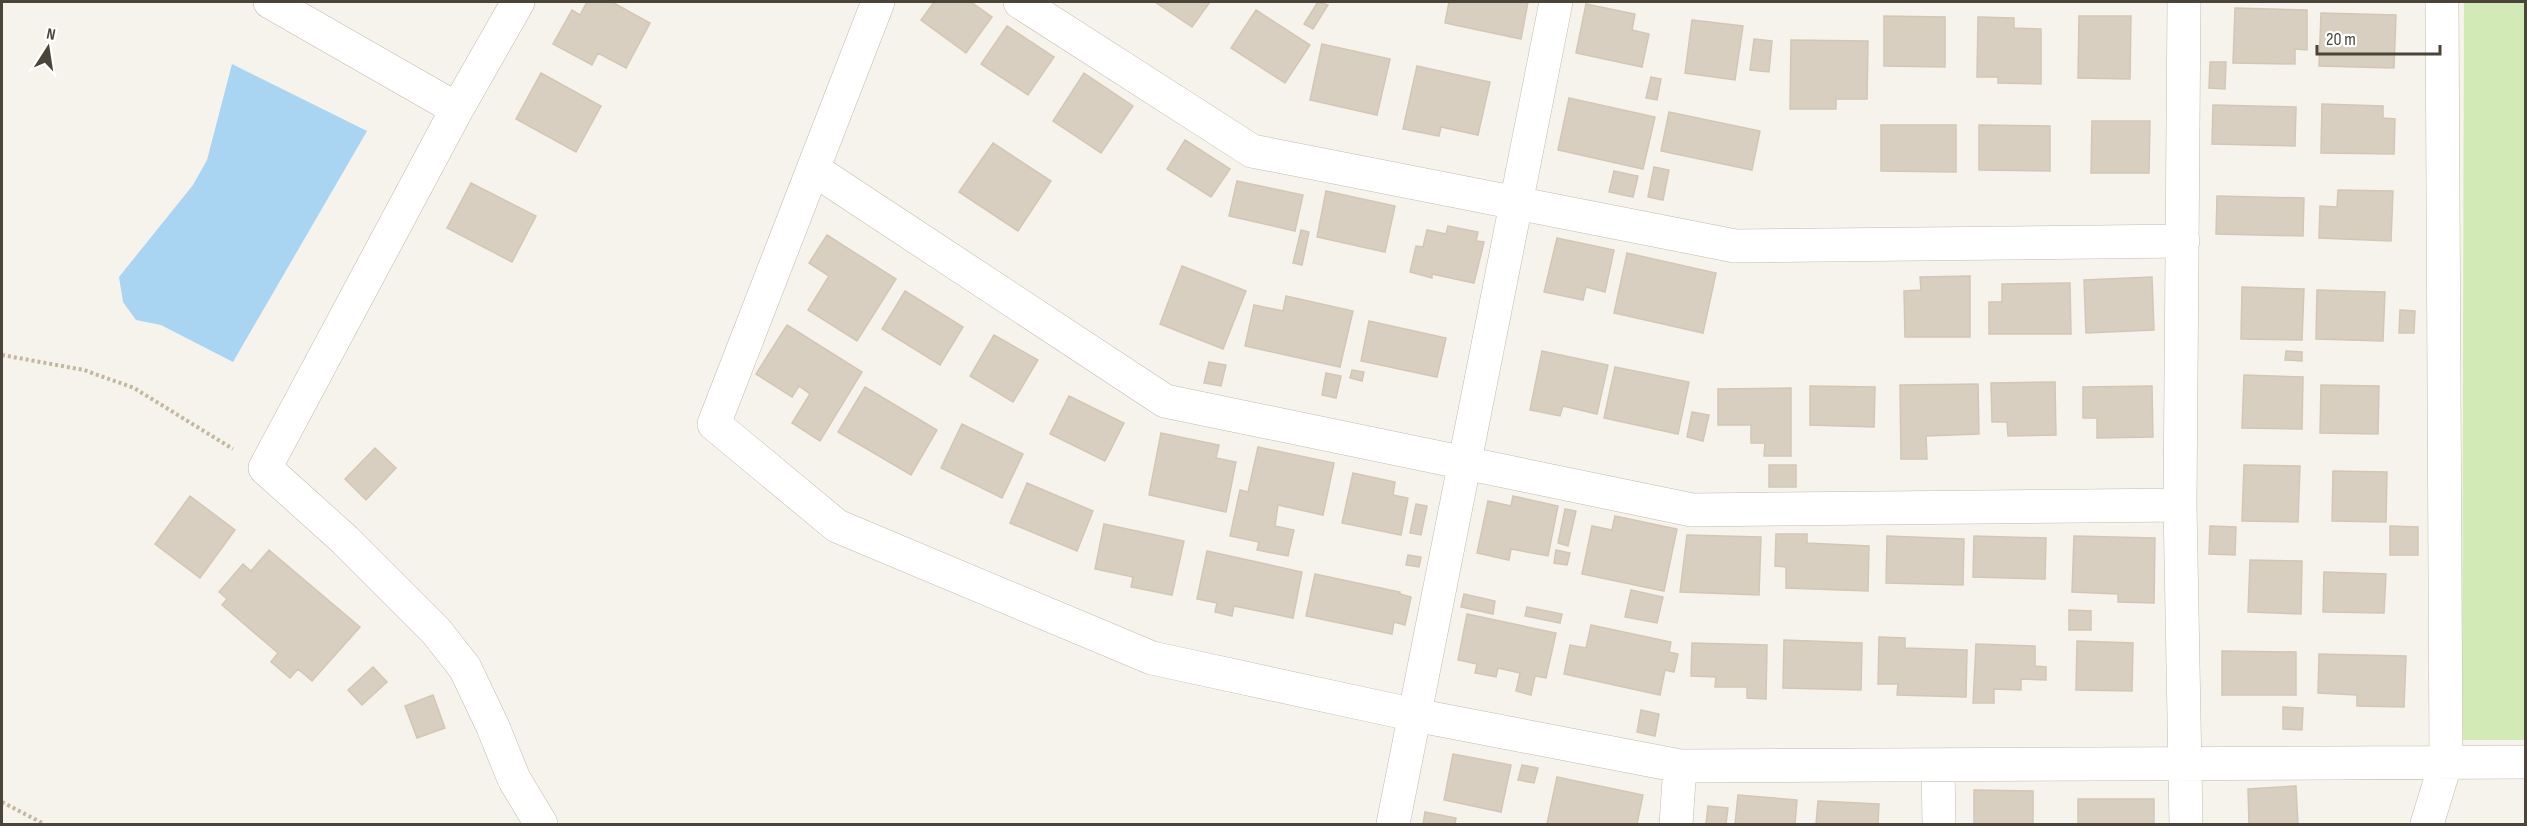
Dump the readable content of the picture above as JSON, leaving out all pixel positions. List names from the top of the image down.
{
  "scale_bar": "20 m",
  "north": "top"
}
